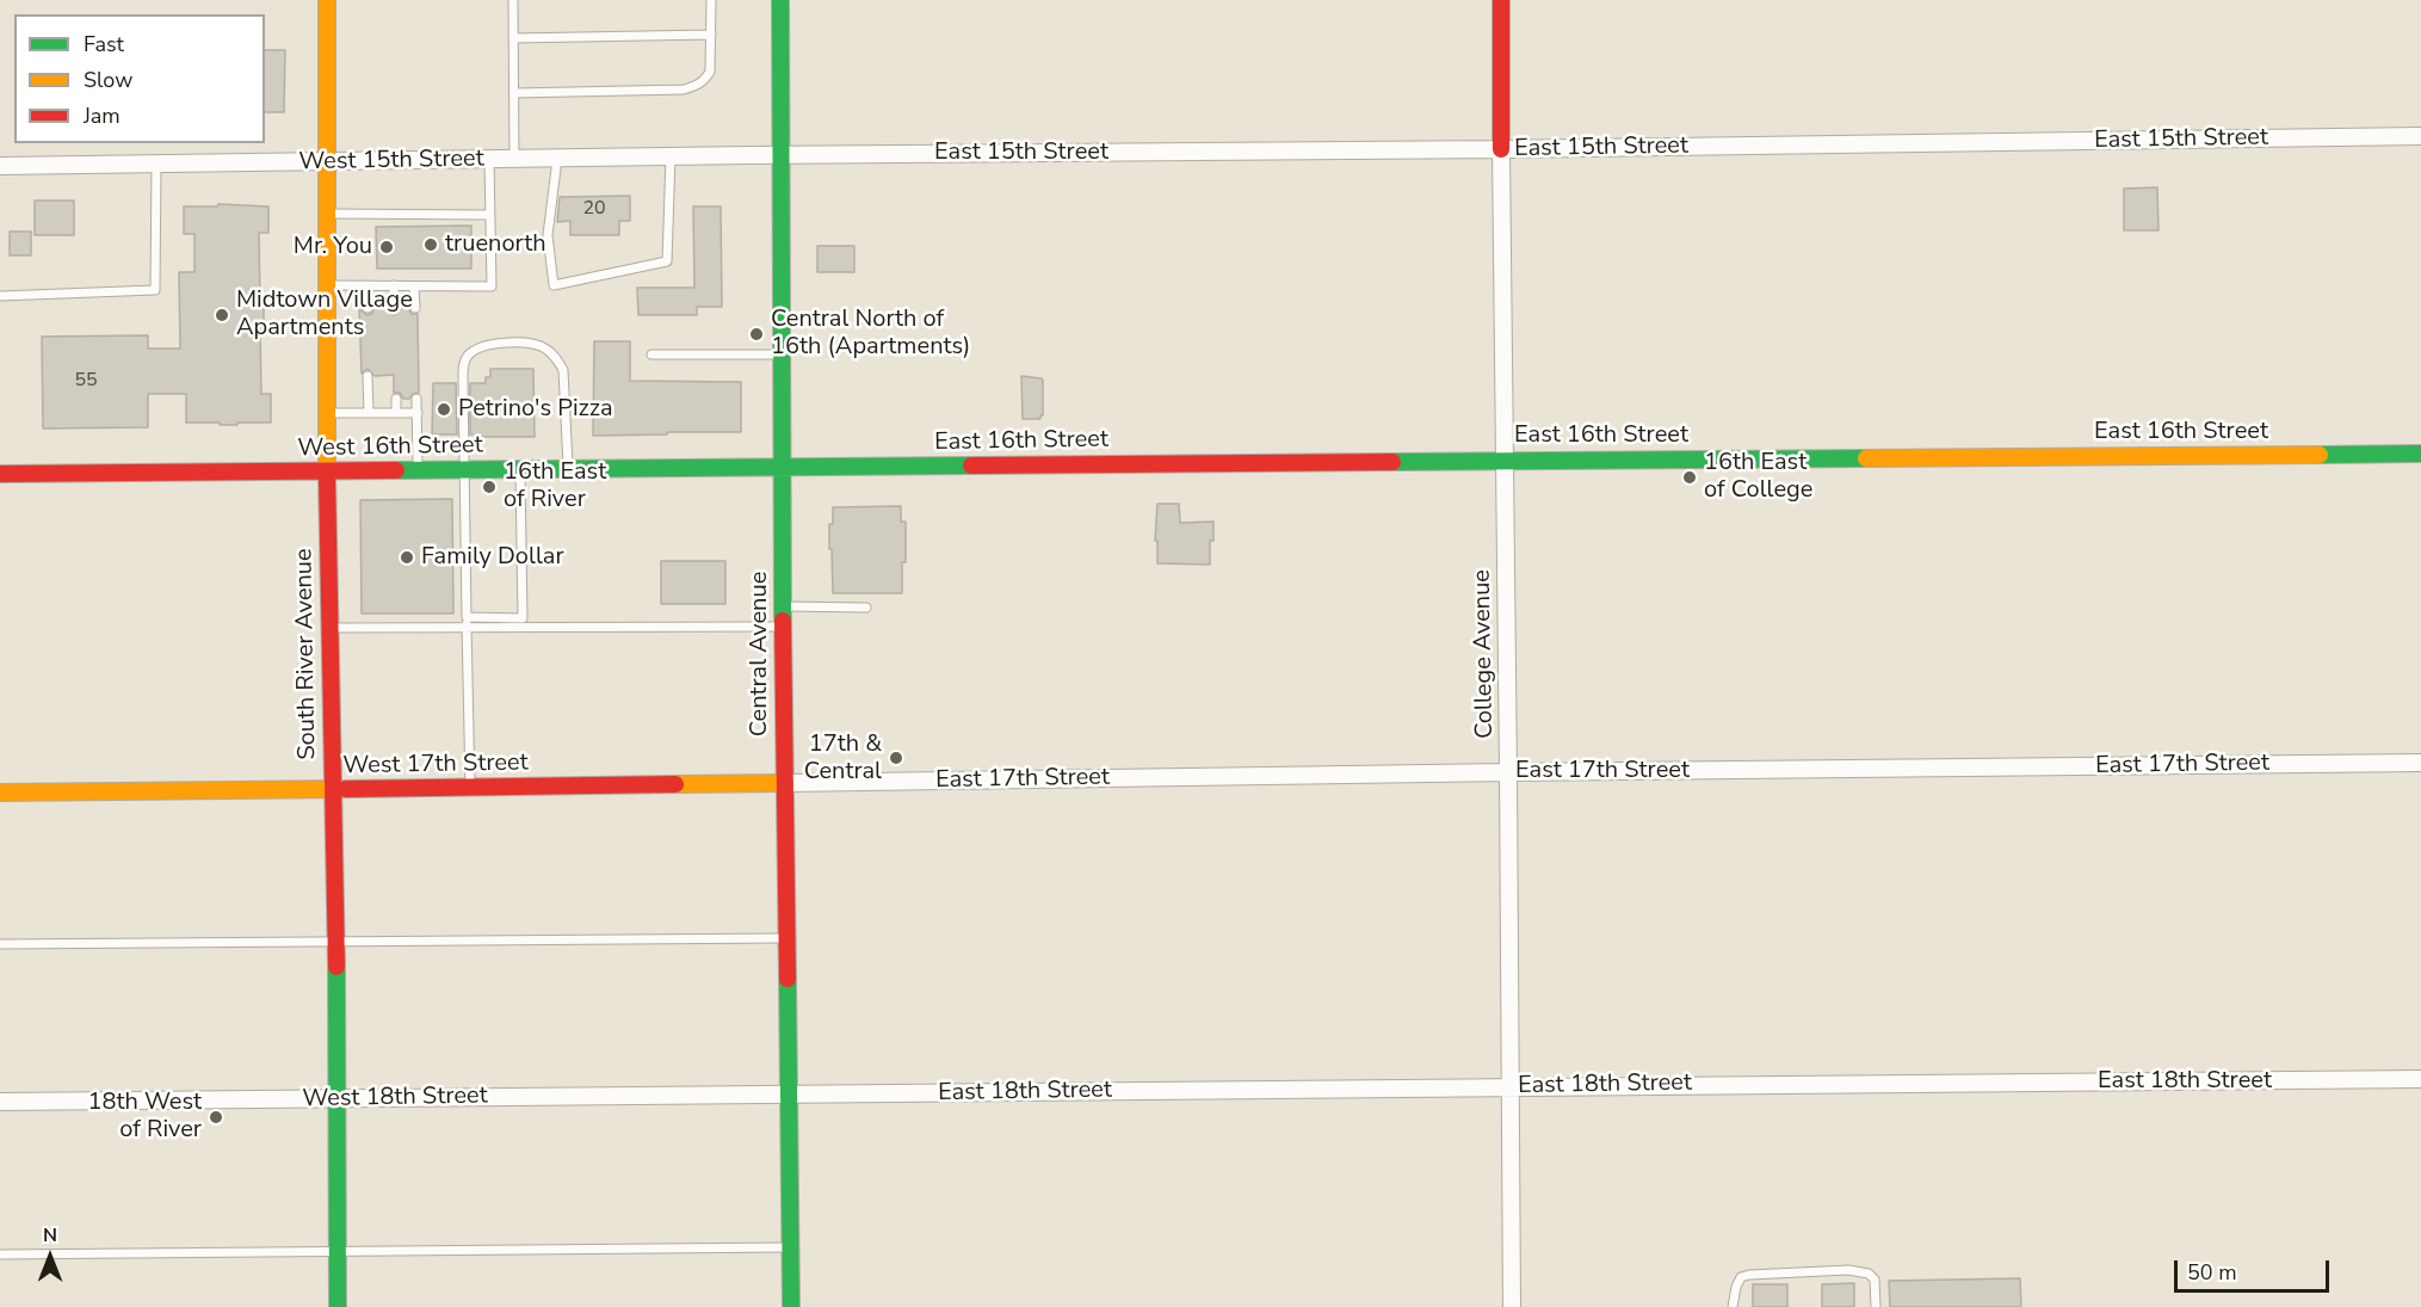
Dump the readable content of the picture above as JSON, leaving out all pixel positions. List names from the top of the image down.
{
  "streets": {
    "main road": [
      "East 16th Street",
      "West 16th Street",
      "South River Avenue",
      "Central Avenue",
      "College Avenue",
      "West 17th Street"
    ],
    "street": [
      "East 15th Street",
      "West 15th Street",
      "East 17th Street",
      "East 18th Street",
      "West 18th Street"
    ]
  },
  "crossings": [
    ["East 15th Street", "West 15th Street"],
    ["East 15th Street", "Central Avenue"],
    ["East 15th Street", "College Avenue"],
    ["West 15th Street", "South River Avenue"],
    ["West 15th Street", "Central Avenue"],
    ["East 16th Street", "West 16th Street"],
    ["East 16th Street", "Central Avenue"],
    ["East 16th Street", "College Avenue"],
    ["West 16th Street", "South River Avenue"],
    ["West 16th Street", "Central Avenue"],
    ["South River Avenue", "West 17th Street"],
    ["South River Avenue", "West 18th Street"],
    ["Central Avenue", "West 17th Street"],
    ["Central Avenue", "East 17th Street"],
    ["Central Avenue", "East 18th Street"],
    ["Central Avenue", "West 18th Street"],
    ["College Avenue", "East 17th Street"],
    ["College Avenue", "East 18th Street"],
    ["West 17th Street", "East 17th Street"],
    ["East 18th Street", "West 18th Street"]
  ],
  "places": [
    "truenorth",
    "Mr. You",
    "Midtown Village Apartments",
    "Central North of 16th (Apartments)",
    "Petrino's Pizza",
    "16th East of College",
    "16th East of River",
    "Family Dollar",
    "17th & Central",
    "18th West of River"
  ],
  "house_numbers": ["20", "55"],
  "legend": ["Fast", "Slow", "Jam"],
  "scale_bar": "50 m",
  "north": "top"
}
